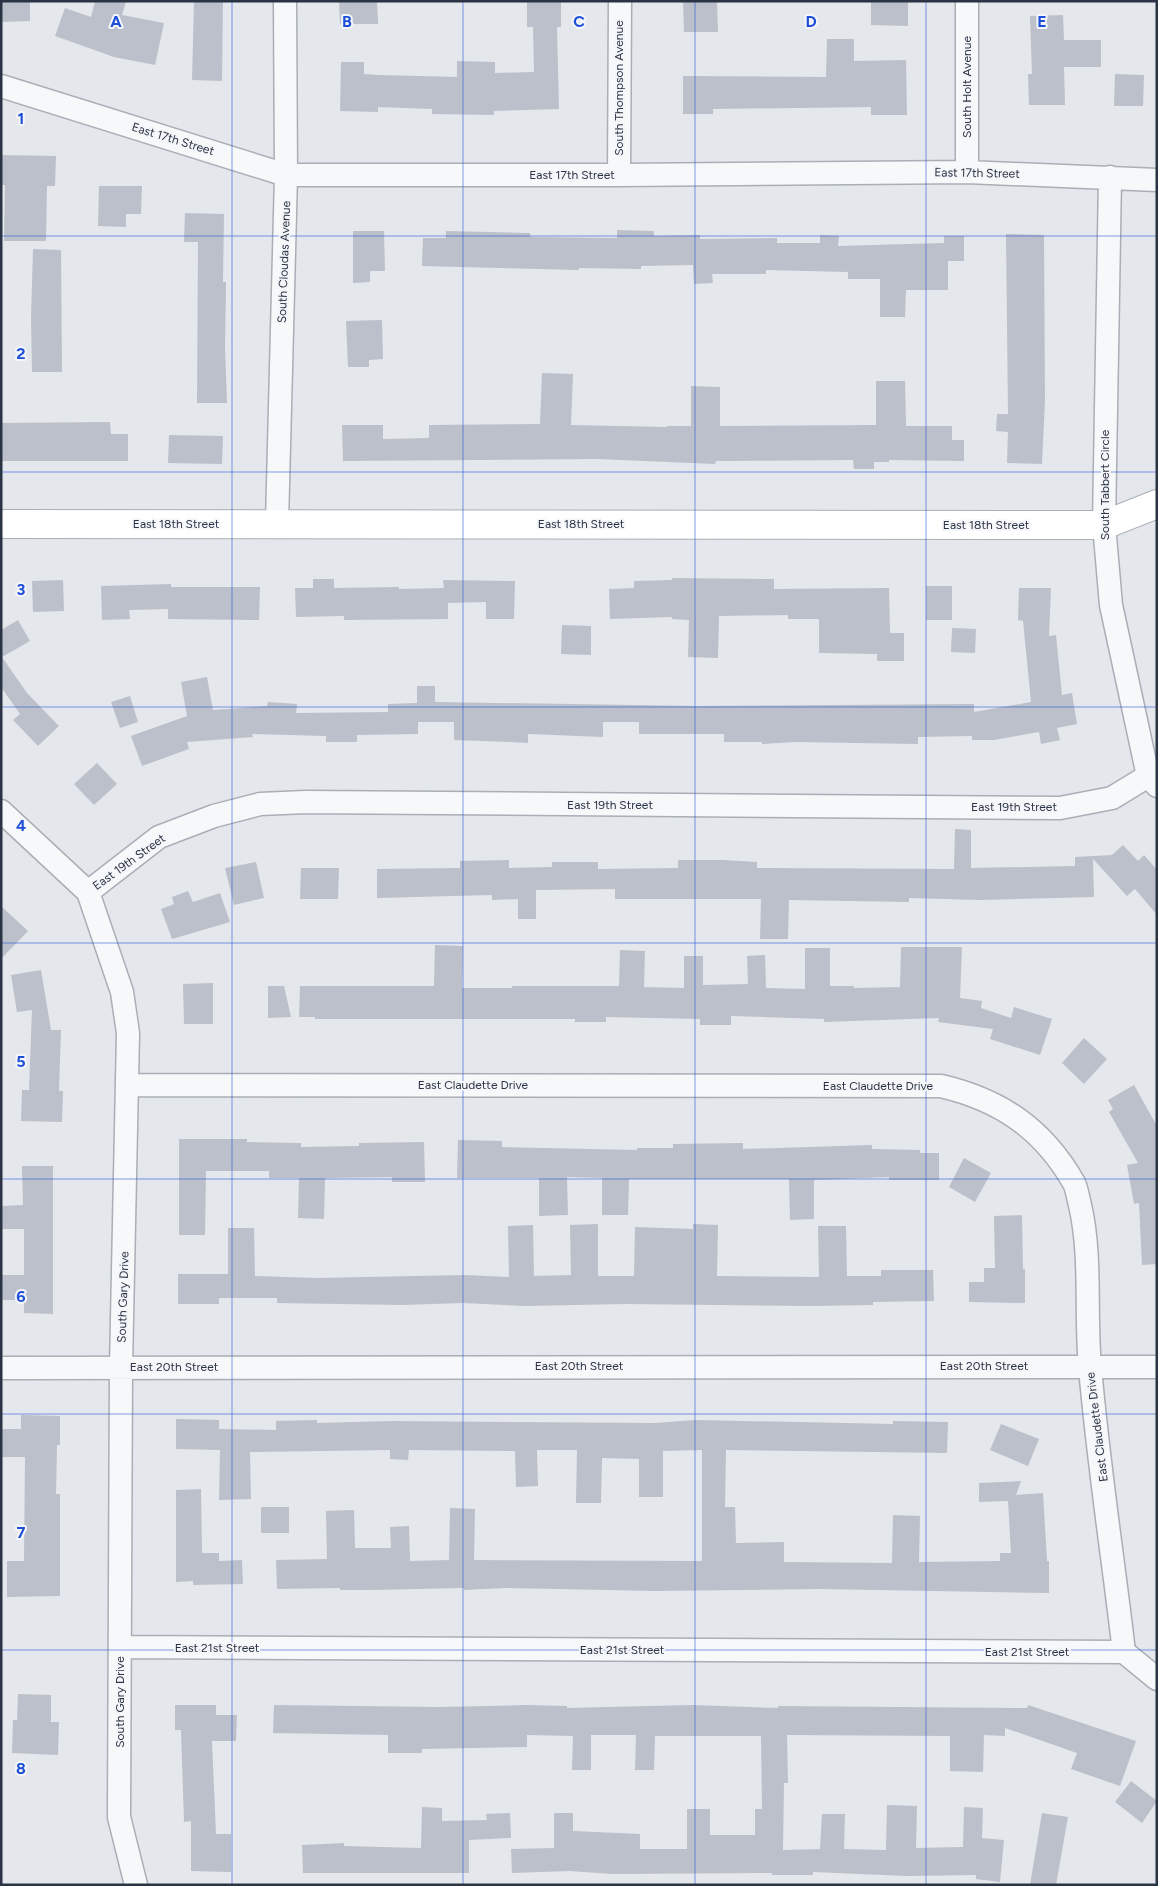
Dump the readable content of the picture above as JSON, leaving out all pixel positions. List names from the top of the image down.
{
  "streets": {
    "street": [
      "South Holt Avenue",
      "South Thompson Avenue",
      "East 17th Street",
      "South Cloudas Avenue",
      "South Tabbert Circle",
      "East 18th Street",
      "East 19th Street",
      "East Claudette Drive",
      "South Gary Drive",
      "East 20th Street",
      "East 21st Street"
    ]
  },
  "crossings": [
    ["South Holt Avenue", "East 17th Street"],
    ["South Thompson Avenue", "East 17th Street"],
    ["East 17th Street", "South Cloudas Avenue"],
    ["East 17th Street", "South Tabbert Circle"],
    ["South Cloudas Avenue", "East 18th Street"],
    ["South Tabbert Circle", "East 18th Street"],
    ["South Tabbert Circle", "East 19th Street"],
    ["East 19th Street", "South Gary Drive"],
    ["East Claudette Drive", "South Gary Drive"],
    ["East Claudette Drive", "East 20th Street"],
    ["East Claudette Drive", "East 21st Street"],
    ["South Gary Drive", "East 20th Street"],
    ["South Gary Drive", "East 21st Street"]
  ],
  "grid": {
    "columns": [
      "A",
      "B",
      "C",
      "D",
      "E"
    ],
    "rows": [
      "1",
      "2",
      "3",
      "4",
      "5",
      "6",
      "7",
      "8"
    ]
  }
}
